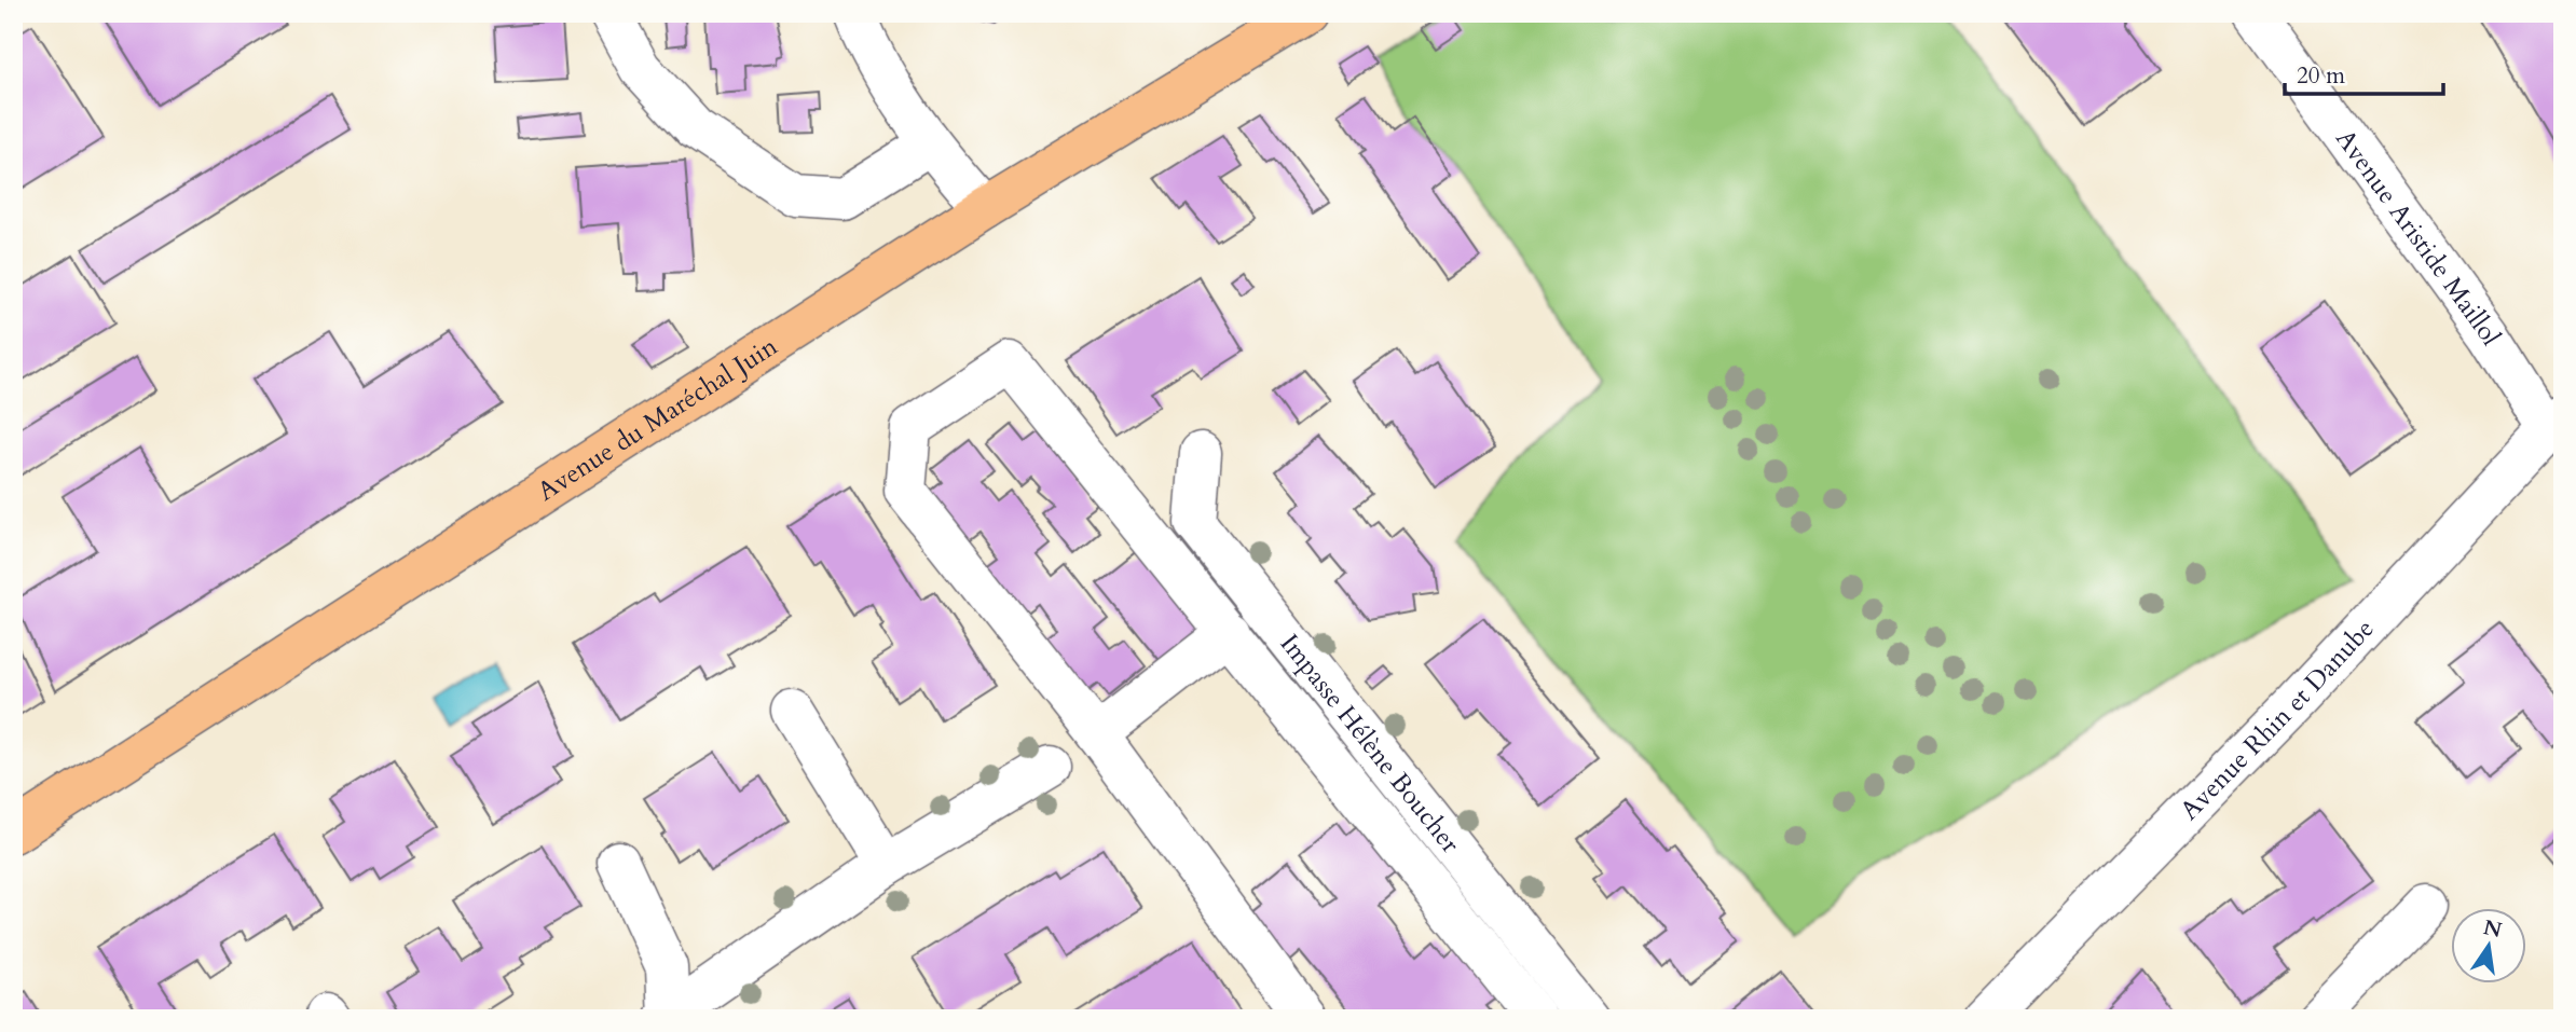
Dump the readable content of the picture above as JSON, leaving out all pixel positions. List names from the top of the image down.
{
  "streets": {
    "main road": ["Avenue du Maréchal Juin"],
    "street": ["Avenue Aristide Maillol", "Avenue Rhin et Danube", "Impasse Hélène Boucher"]
  },
  "crossings": [
    ["Avenue Aristide Maillol", "Avenue Rhin et Danube"]
  ],
  "scale_bar": "20 m",
  "north": "top"
}
